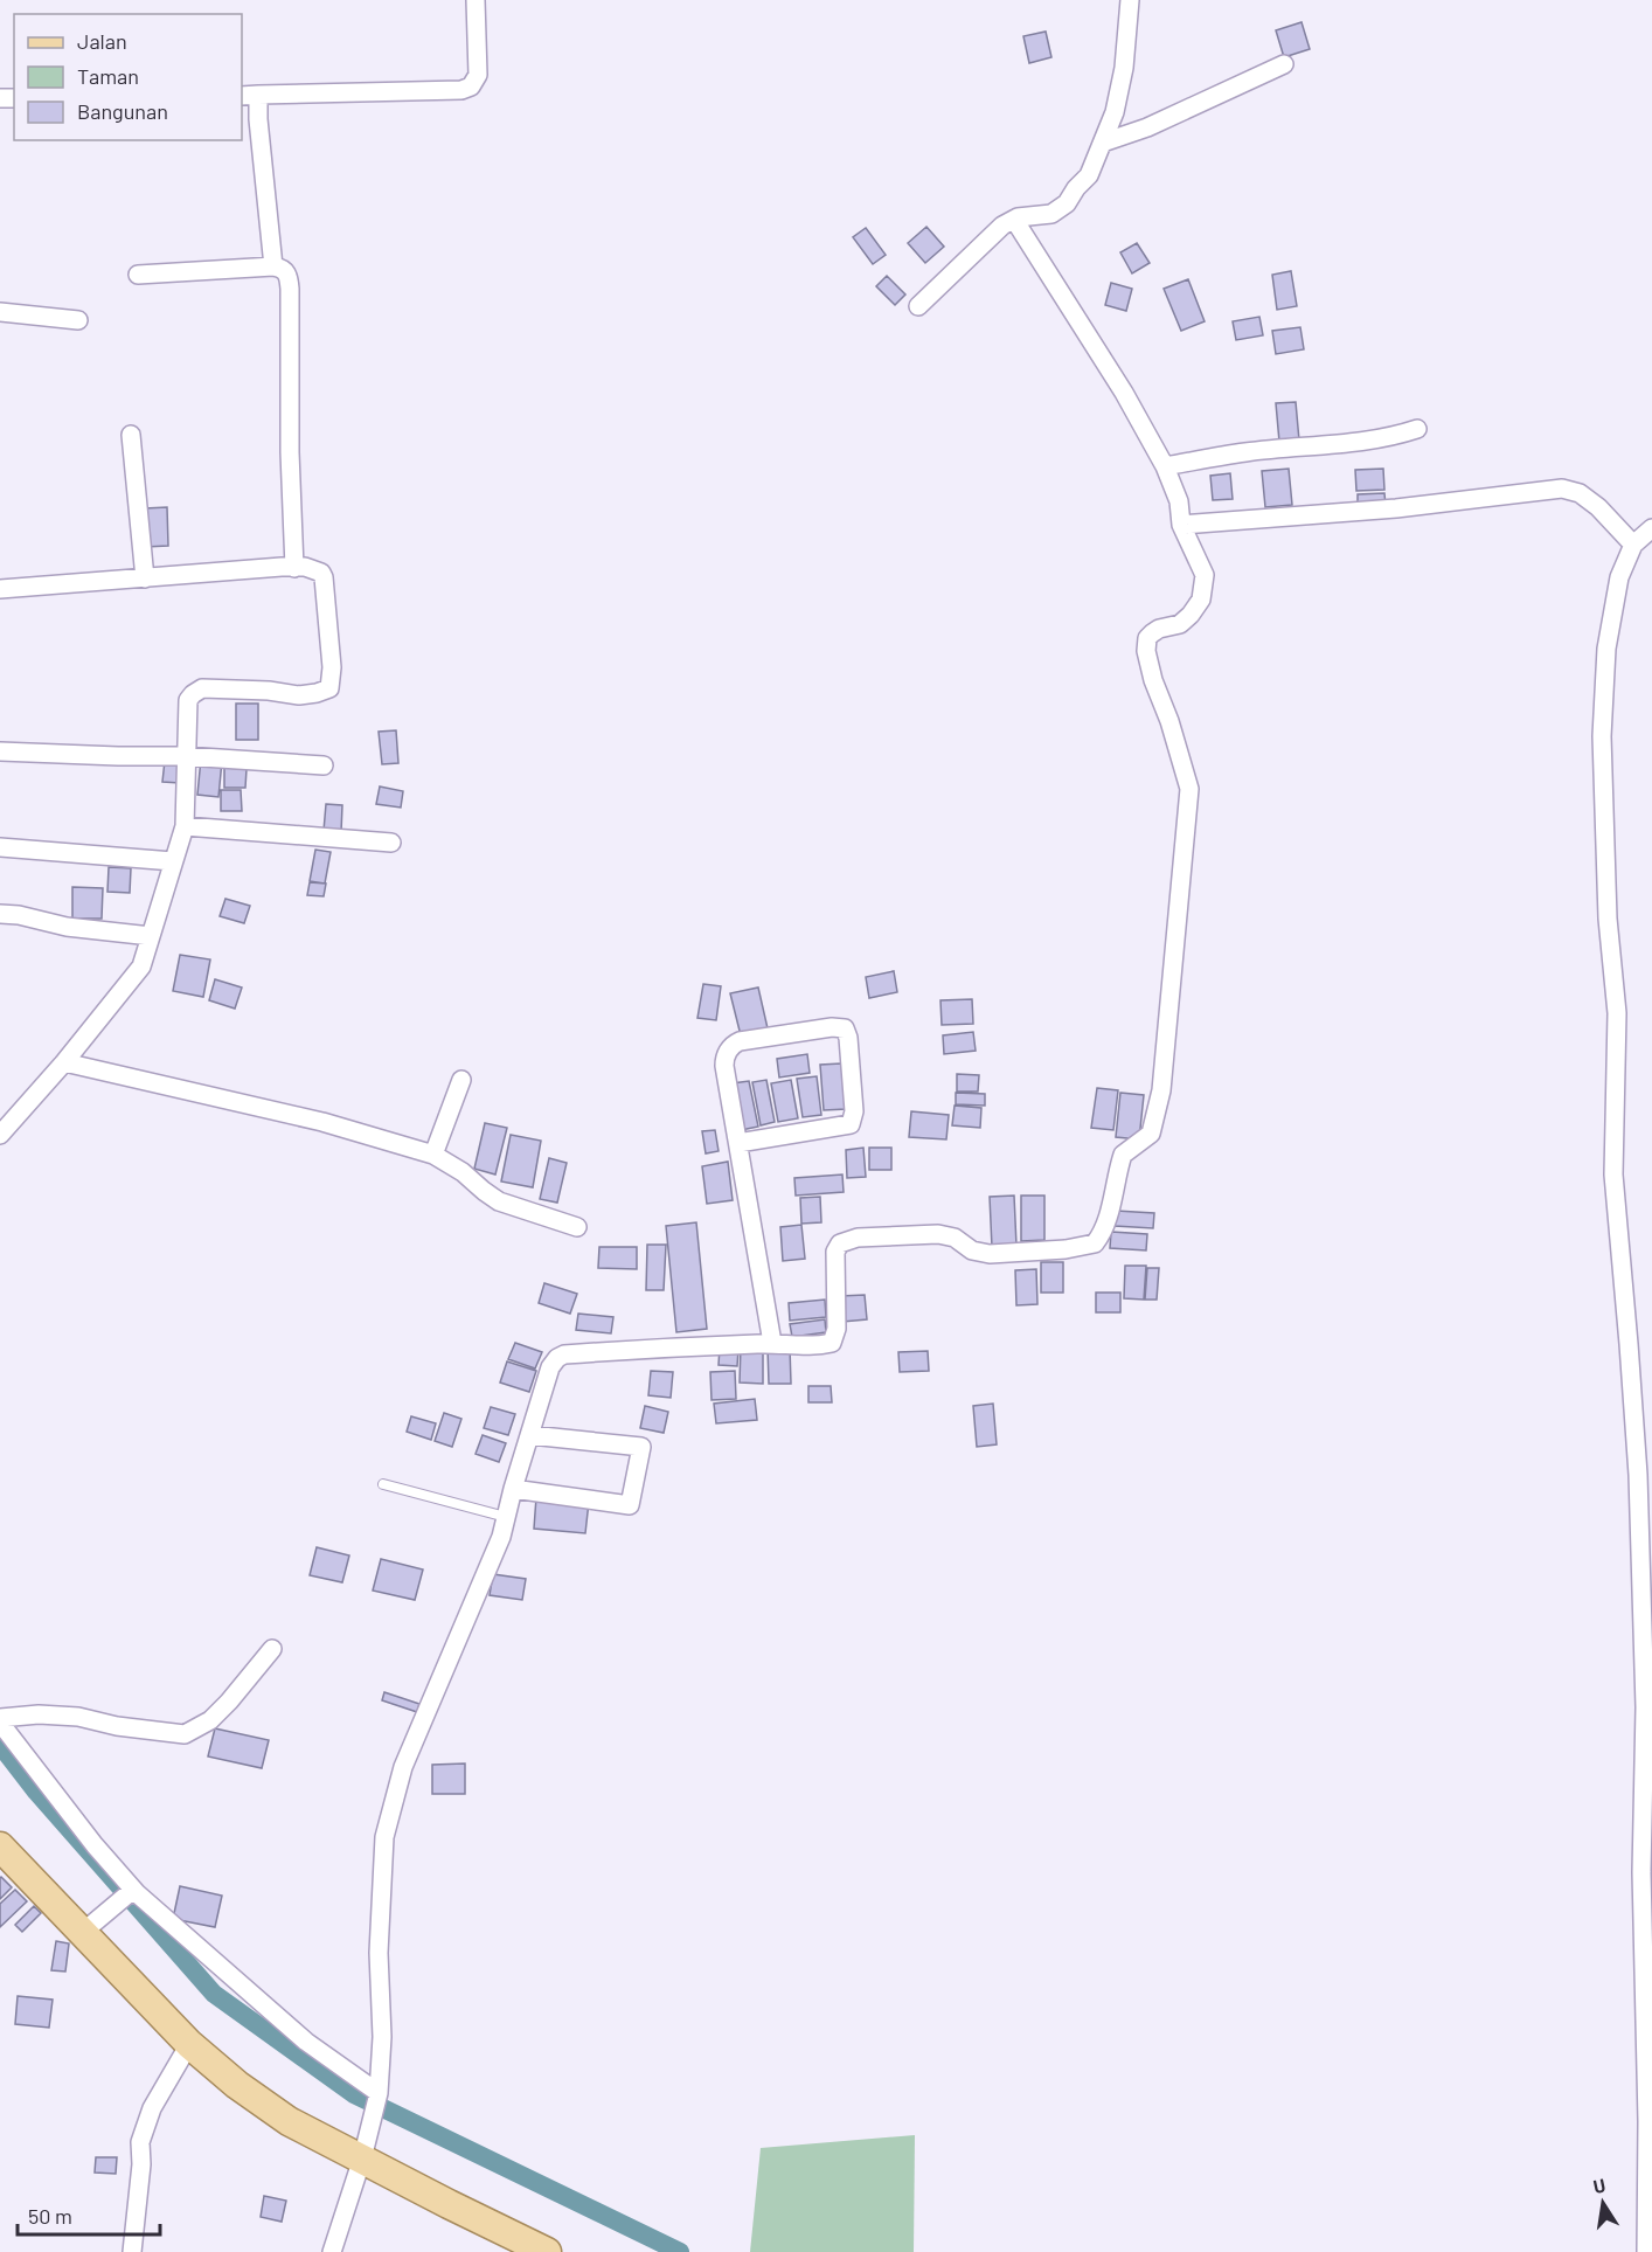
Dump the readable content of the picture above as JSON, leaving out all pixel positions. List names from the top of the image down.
{
  "legend": ["Jalan", "Taman", "Bangunan"],
  "scale_bar": "50 m",
  "north": "top"
}
